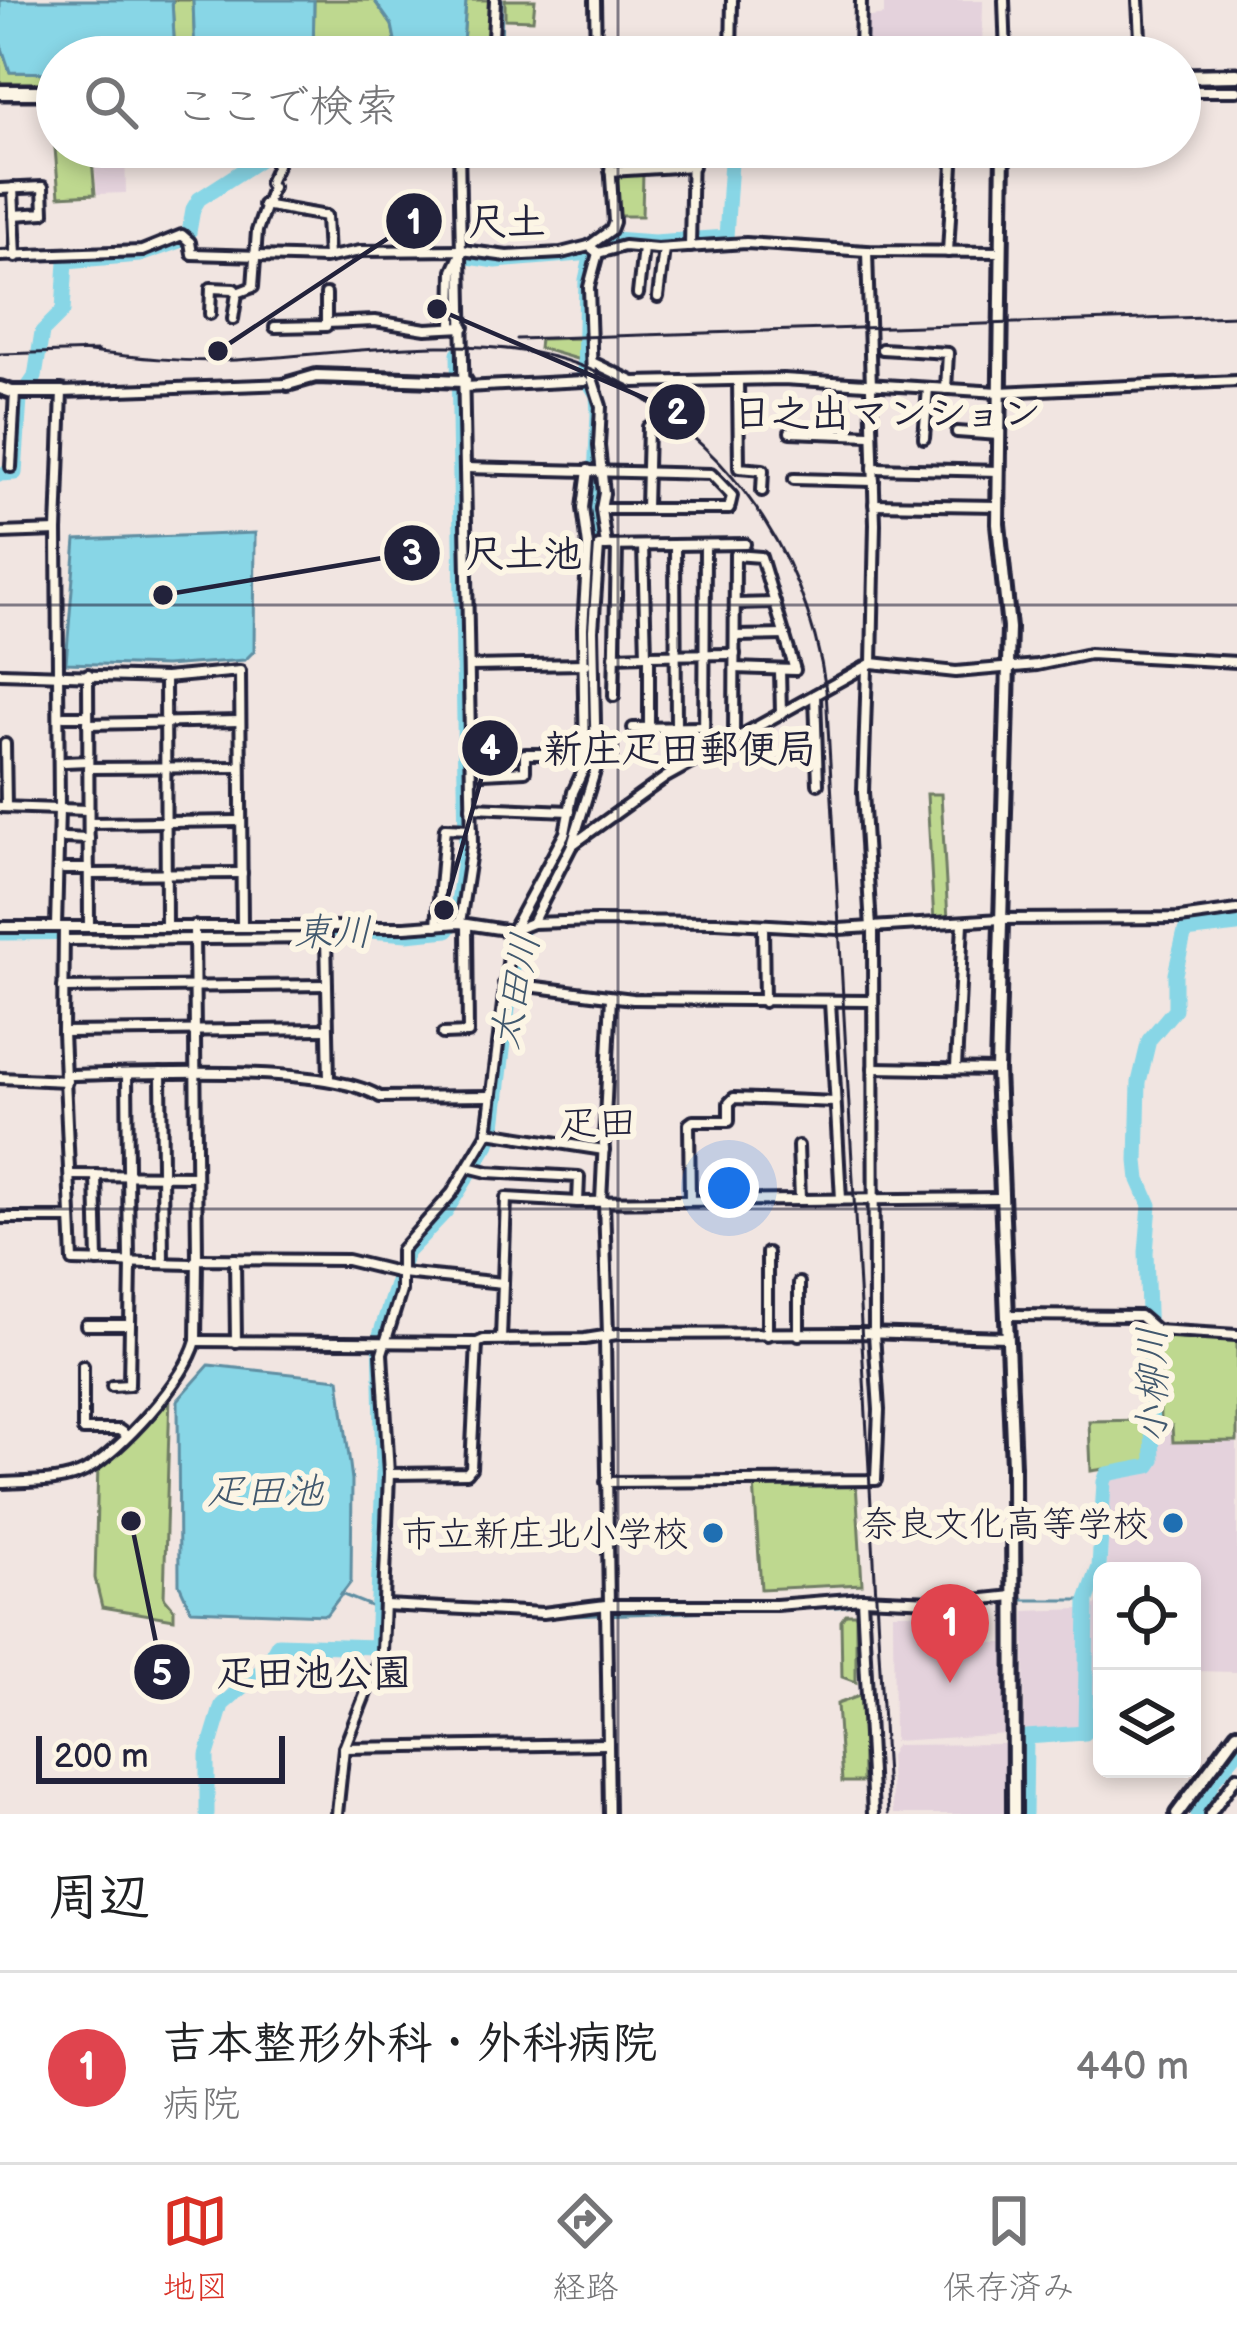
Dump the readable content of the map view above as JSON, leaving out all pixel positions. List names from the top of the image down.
{
  "districts": ["疋田"],
  "water": [
    "東川",
    "太田川",
    "小柳川",
    "疋田池"
  ],
  "places": [
    "日之出マンション",
    "尺土",
    "尺土池",
    "新庄疋田郵便局",
    "疋田池公園",
    "奈良文化高等学校",
    "市立新庄北小学校"
  ],
  "scale_bar": "200 m",
  "page": {
    "search": "ここで検索",
    "pins": "1",
    "scale": "200 m",
    "heading": "周辺",
    "list": [
      {
        "mark": "1",
        "name": "吉本整形外科・外科病院",
        "note": "病院",
        "value": "440 m"
      }
    ],
    "nav": ["地図", "経路", "保存済み"]
  }
}
